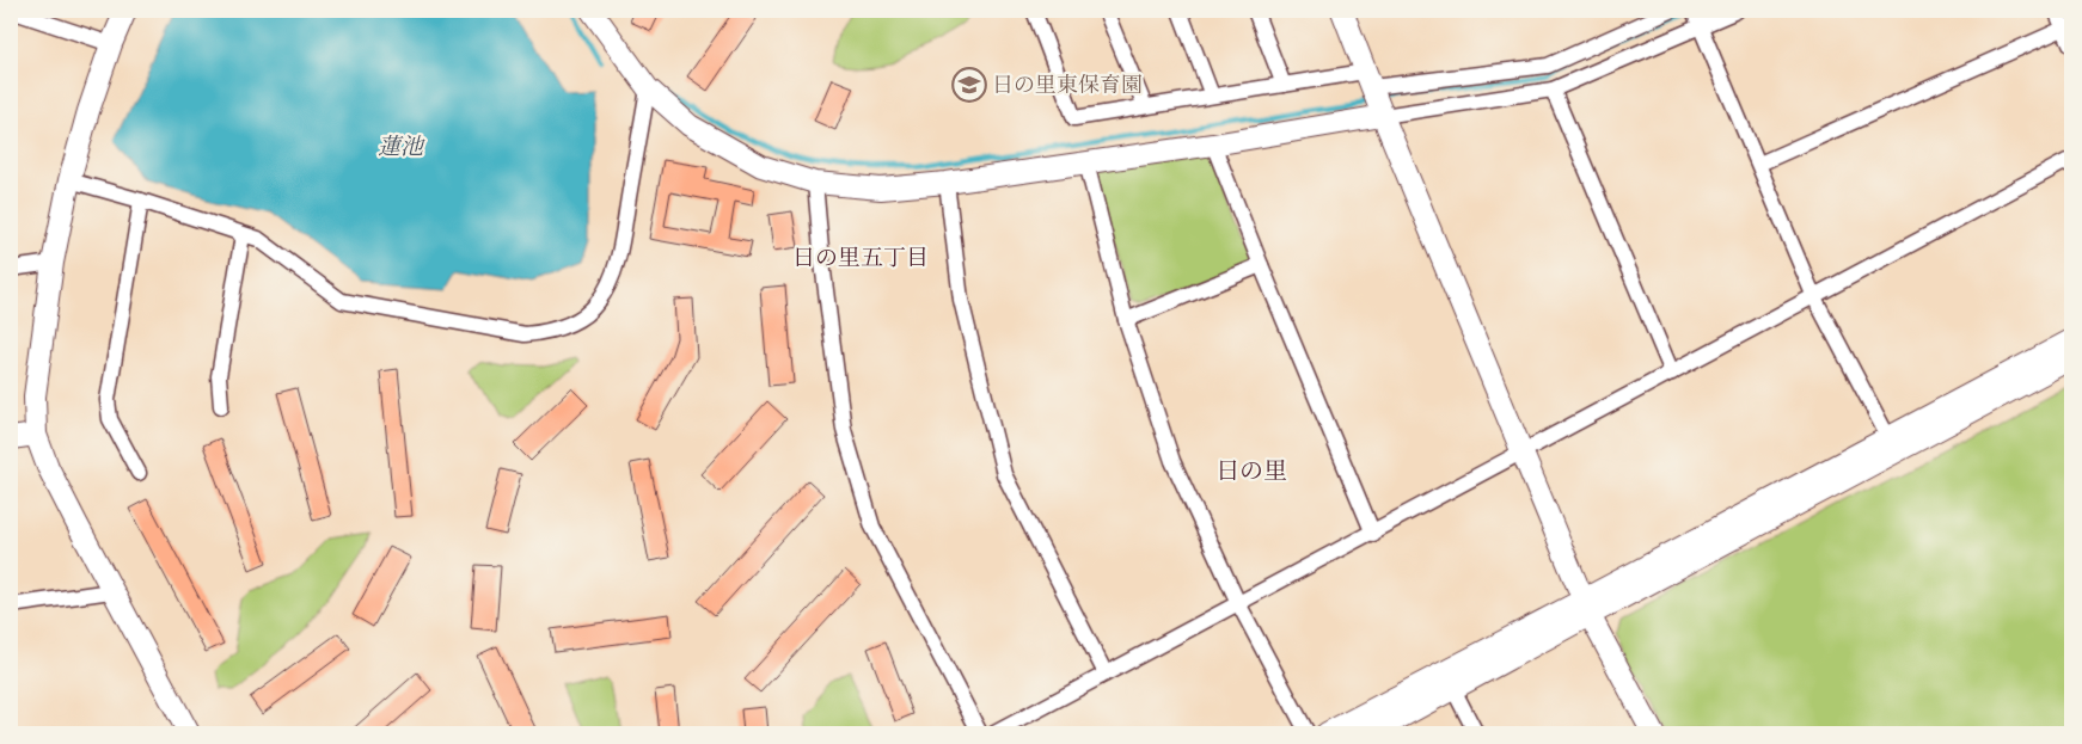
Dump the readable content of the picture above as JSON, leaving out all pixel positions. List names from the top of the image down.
{
  "districts": ["日の里五丁目", "日の里"],
  "water": ["蓮池"],
  "places": {
    "school or university": ["日の里東保育園"]
  }
}
